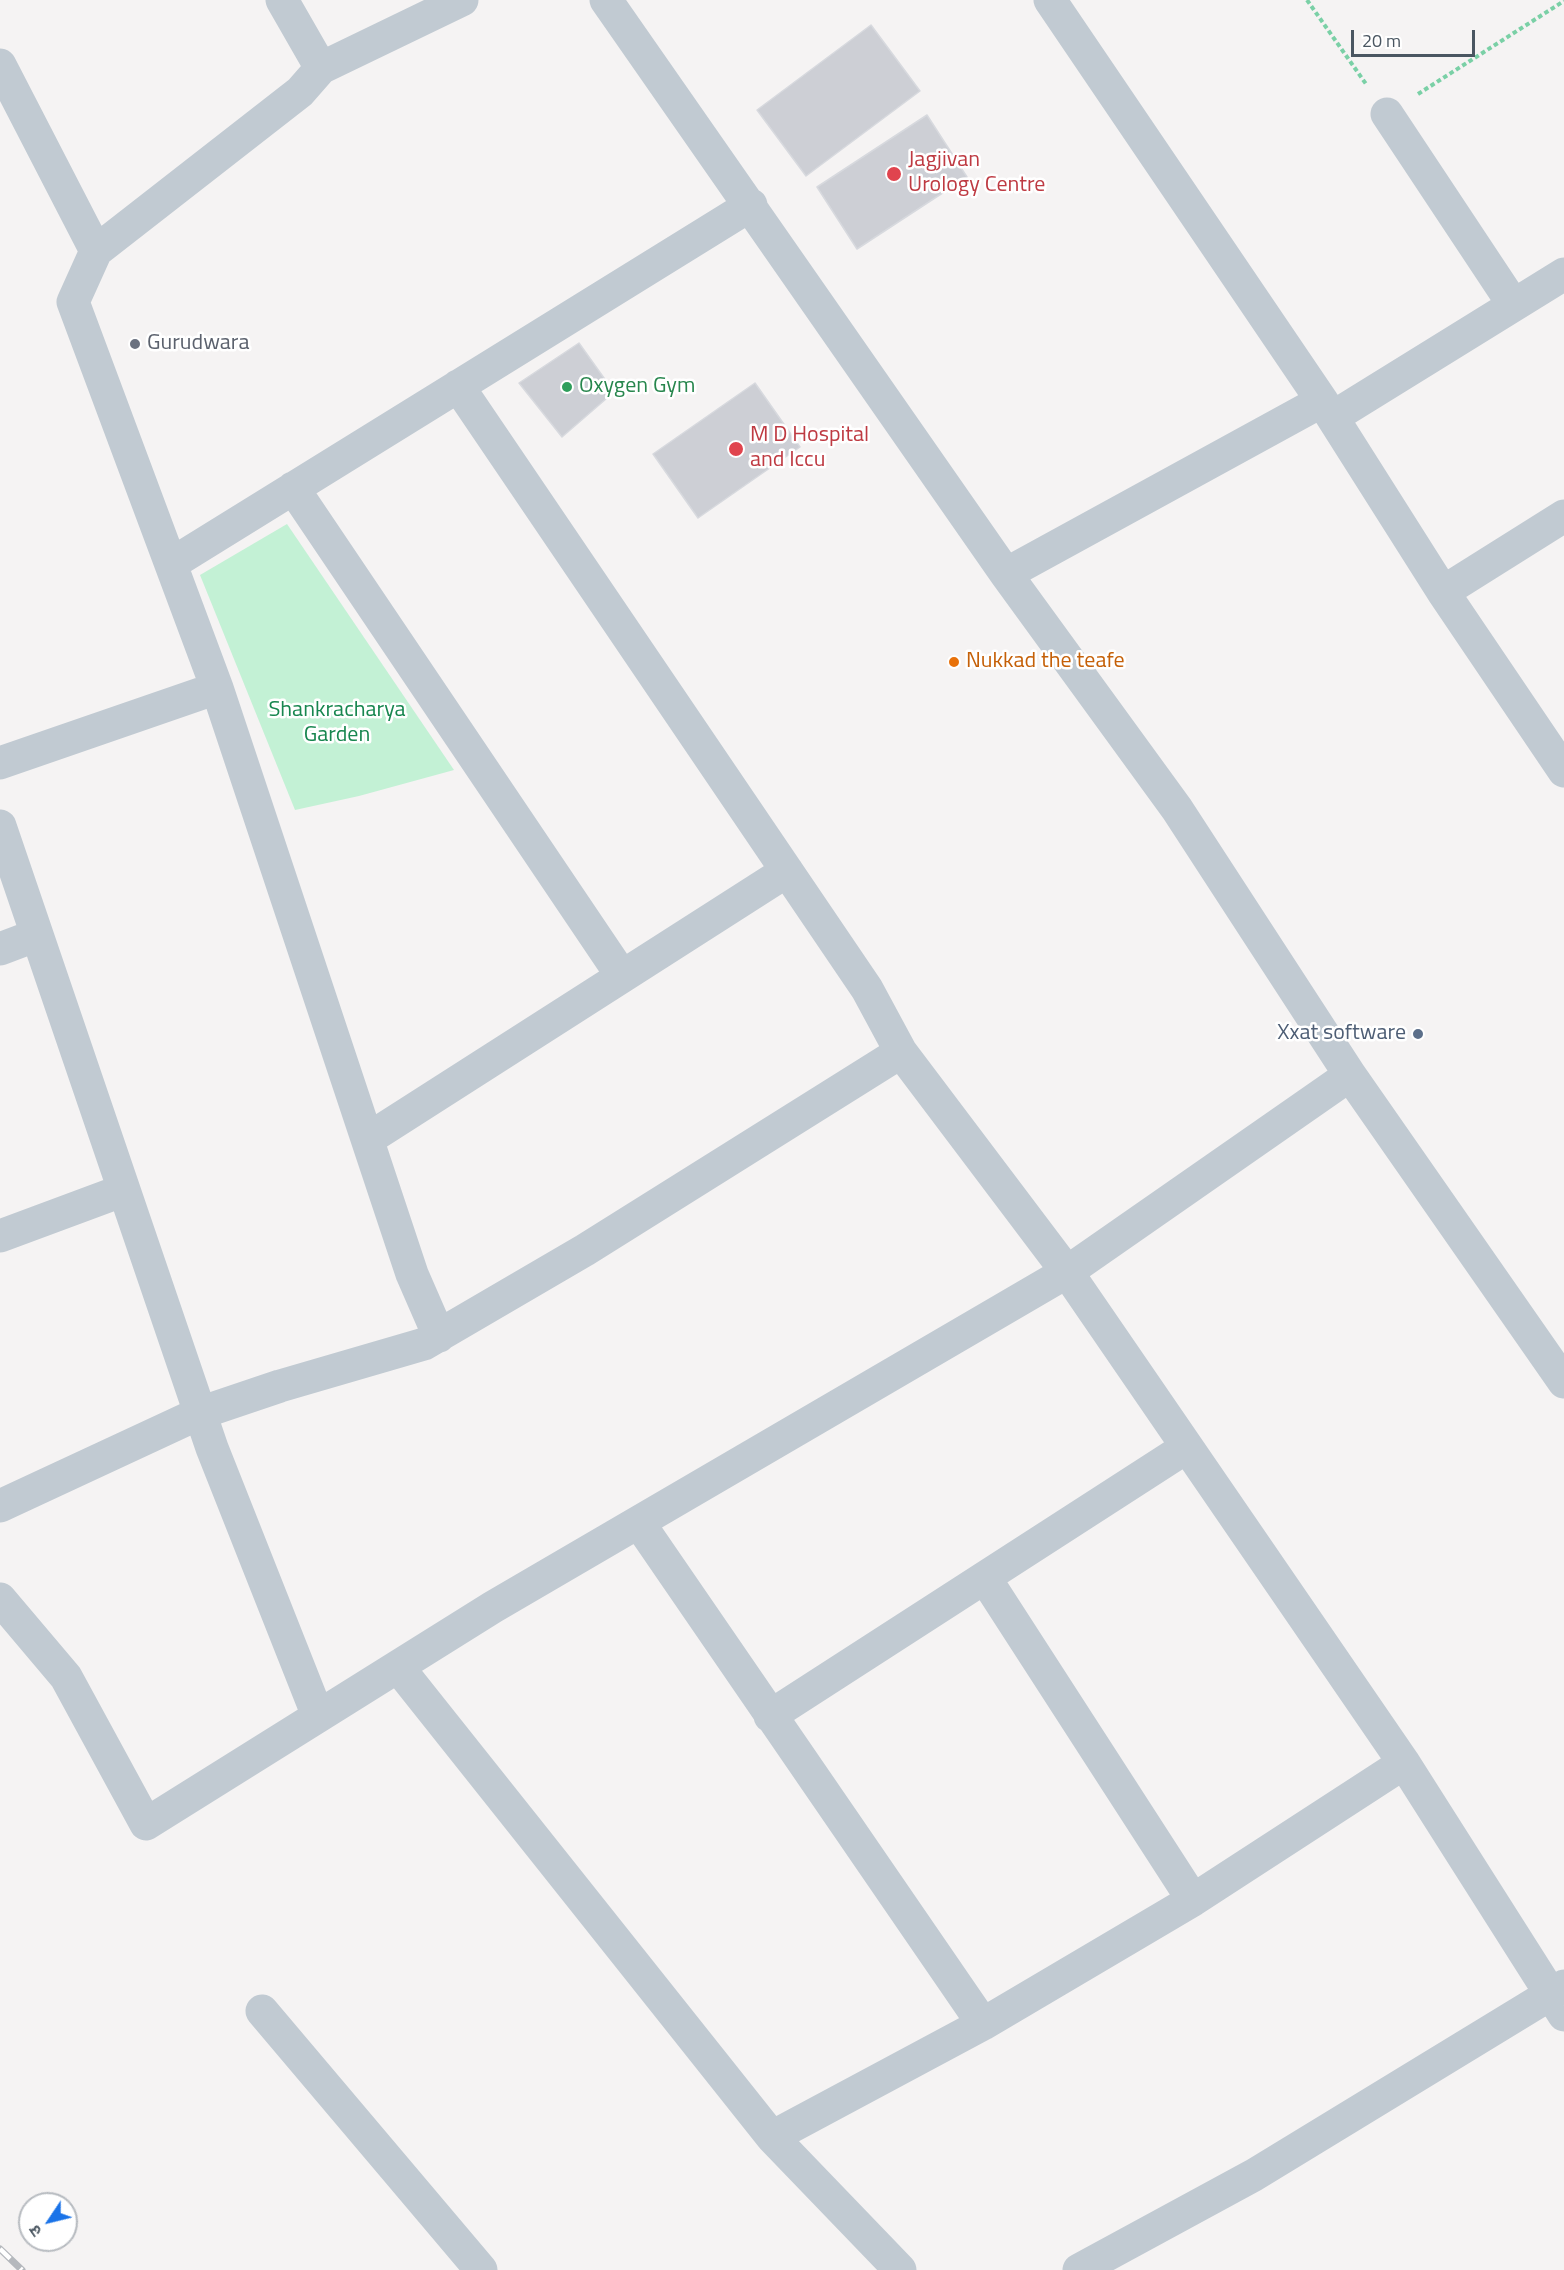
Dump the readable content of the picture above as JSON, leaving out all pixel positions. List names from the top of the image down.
{
  "parks": ["Shankracharya Garden"],
  "places": [
    "Jagjivan Urology Centre",
    "Gurudwara",
    "Oxygen Gym",
    "M D Hospital and Iccu",
    "Nukkad the teafe",
    "Xxat software"
  ],
  "scale_bar": "20 m",
  "north": "bottom left"
}
